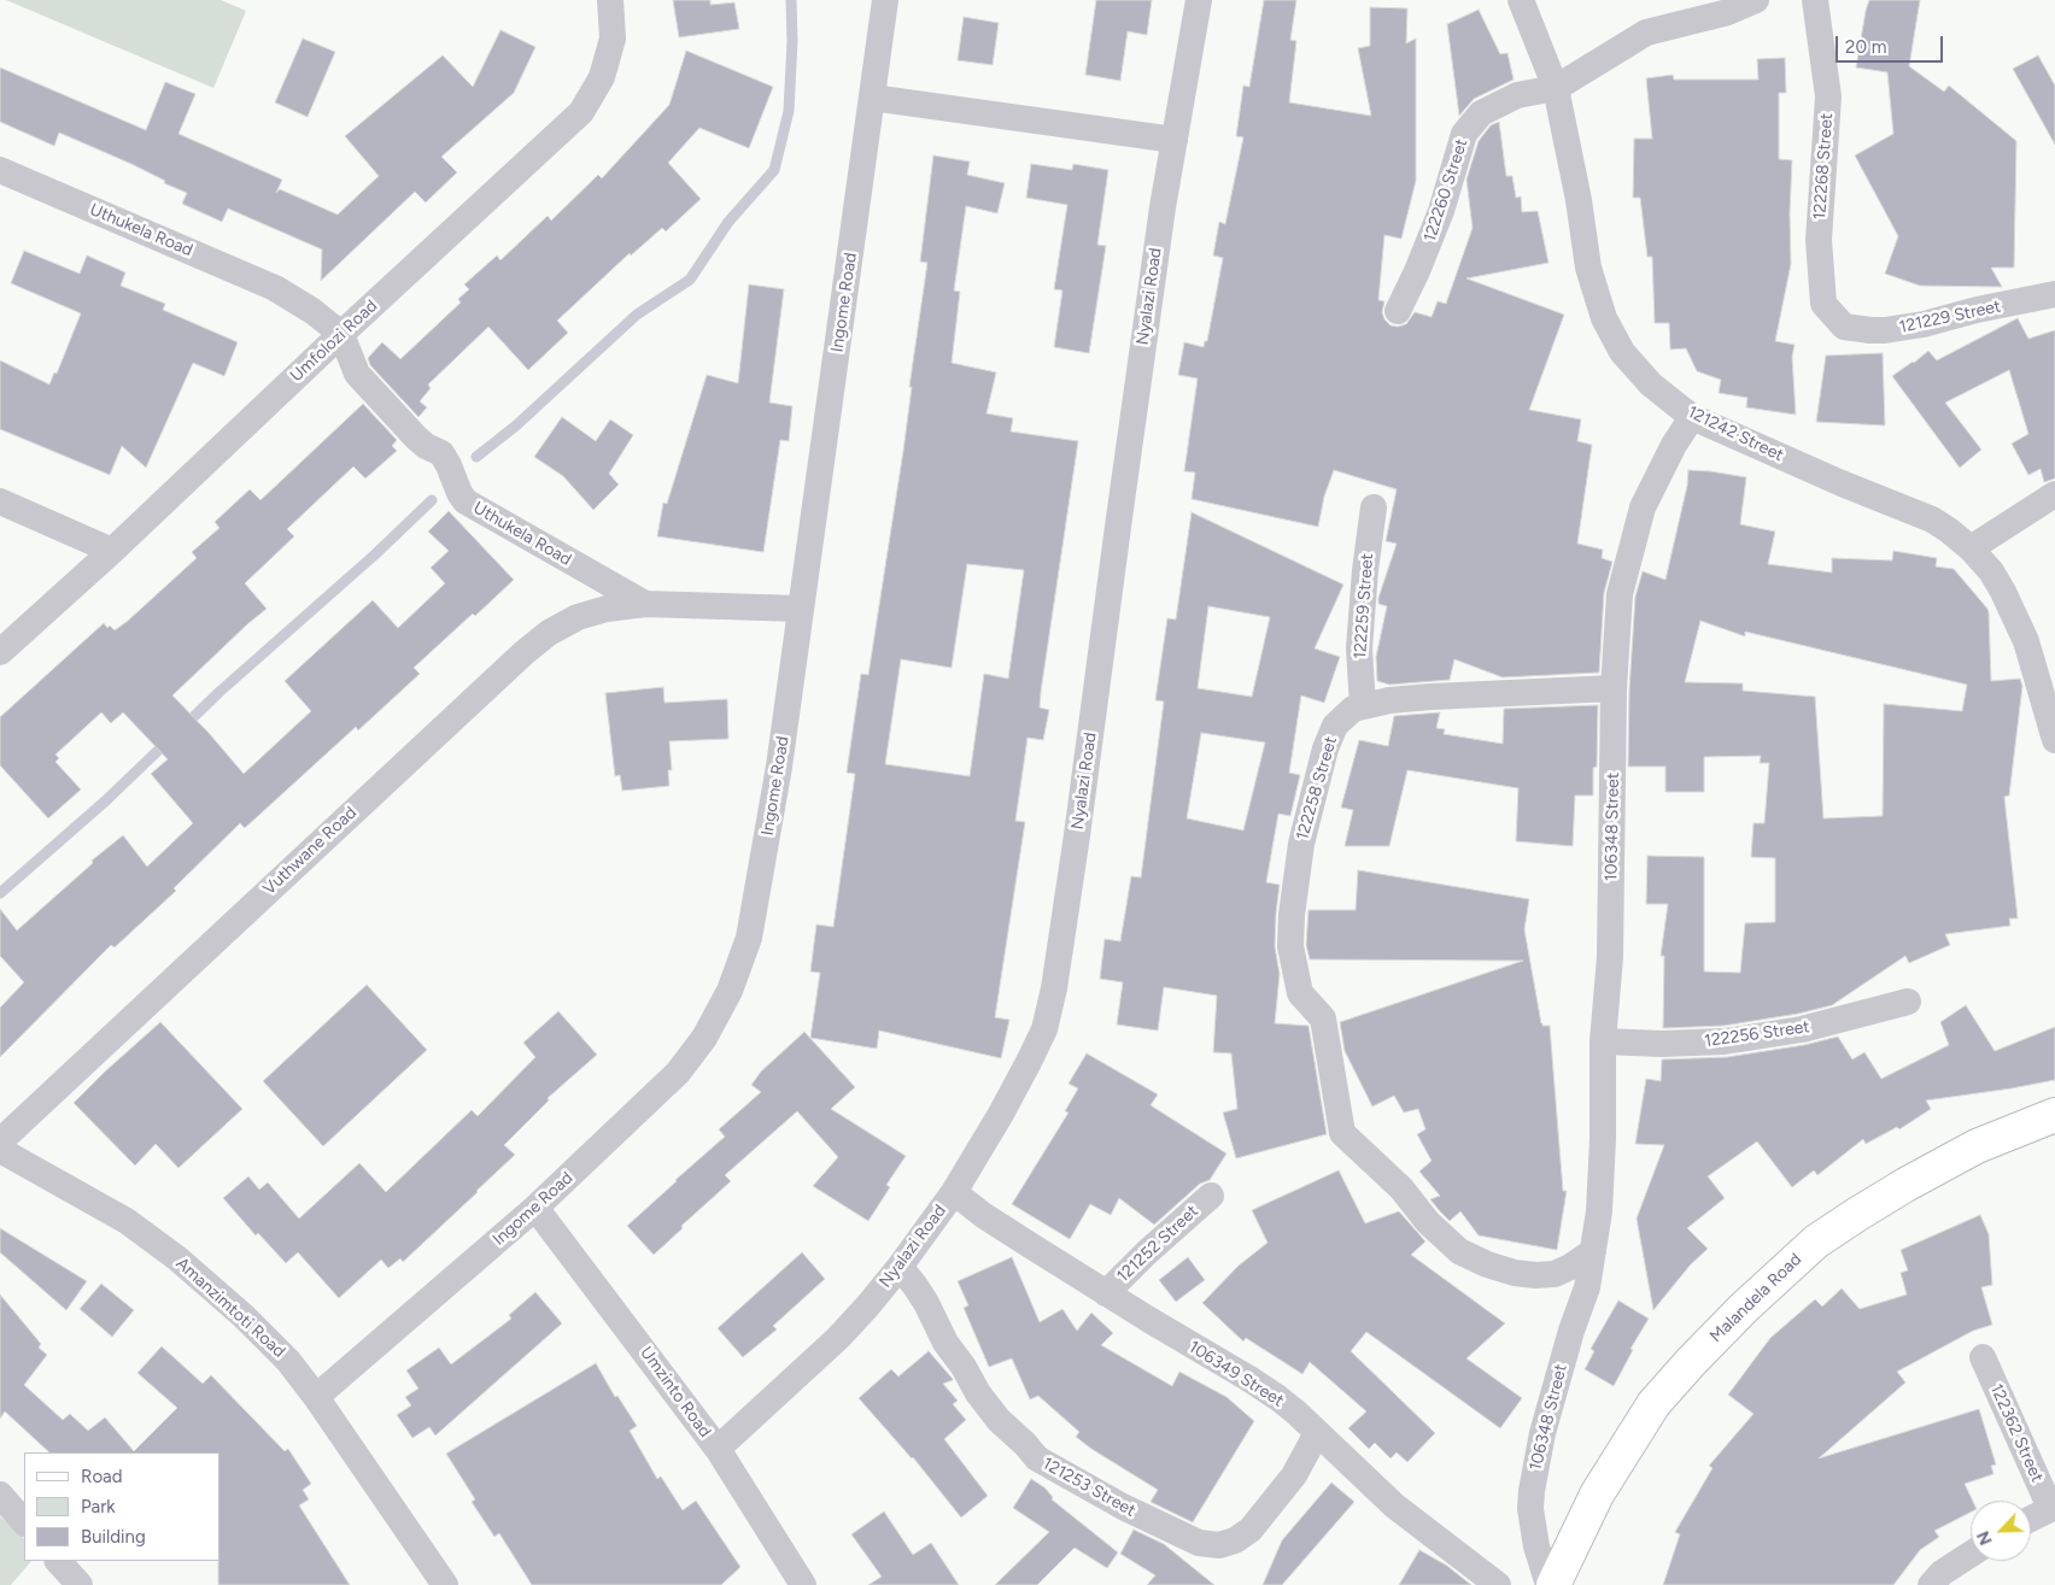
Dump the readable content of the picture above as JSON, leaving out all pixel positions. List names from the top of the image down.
{
  "streets": {
    "main road": ["Malandela Road"],
    "street": [
      "122268 Street",
      "122260 Street",
      "Uthukela Road",
      "Nyalazi Road",
      "Ingome Road",
      "121229 Street",
      "Umfolozi Road",
      "121242 Street",
      "122259 Street",
      "122258 Street",
      "106348 Street",
      "Vuthwane Road",
      "122256 Street",
      "121252 Street",
      "Amanzimtoti Road",
      "106349 Street",
      "Umzinto Road",
      "122362 Street",
      "121253 Street"
    ]
  },
  "crossings": [
    ["122268 Street", "121229 Street"],
    ["122260 Street", "121242 Street"],
    ["Uthukela Road", "Ingome Road"],
    ["Uthukela Road", "Umfolozi Road"],
    ["Uthukela Road", "Vuthwane Road"],
    ["Nyalazi Road", "106349 Street"],
    ["Nyalazi Road", "Umzinto Road"],
    ["Nyalazi Road", "121253 Street"],
    ["Ingome Road", "Amanzimtoti Road"],
    ["Ingome Road", "Umzinto Road"],
    ["121242 Street", "106348 Street"],
    ["122259 Street", "122258 Street"],
    ["122258 Street", "106348 Street"],
    ["106348 Street", "122256 Street"],
    ["121252 Street", "106349 Street"],
    ["106349 Street", "121253 Street"]
  ],
  "legend": ["Road", "Park", "Building"],
  "scale_bar": "20 m",
  "north": "bottom left"
}
